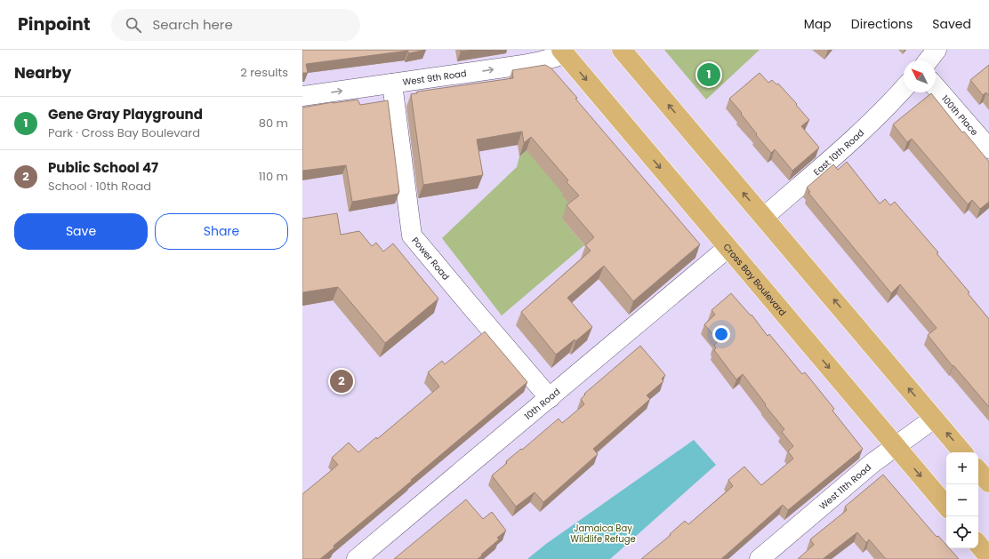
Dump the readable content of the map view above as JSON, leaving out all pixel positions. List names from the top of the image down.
{
  "streets": {
    "main road": ["Cross Bay Boulevard"],
    "street": [
      "West 9th Road",
      "100th Place",
      "East 10th Road",
      "Power Road",
      "10th Road",
      "West 11th Road"
    ]
  },
  "crossings": [
    ["West 9th Road", "Power Road"],
    ["West 9th Road", "Cross Bay Boulevard"],
    ["Power Road", "10th Road"],
    ["Cross Bay Boulevard", "10th Road"],
    ["Cross Bay Boulevard", "West 11th Road"]
  ],
  "one_way": ["West 9th Road"],
  "parks": ["Jamaica Bay Wildlife Refuge"],
  "north": "top left",
  "page": {
    "header": "Pinpoint",
    "search": "Search here",
    "nav": ["Map", "Directions", "Saved"],
    "heading": ["Nearby", "2 results"],
    "pins": ["1", "2"],
    "list": [
      {
        "mark": "1",
        "name": "Gene Gray Playground",
        "note": "Park · Cross Bay Boulevard",
        "value": "80 m"
      },
      {
        "mark": "2",
        "name": "Public School 47",
        "note": "School · 10th Road",
        "value": "110 m"
      }
    ],
    "buttons": ["Save", "Share"],
    "map_buttons": ["+", "−"]
  }
}
